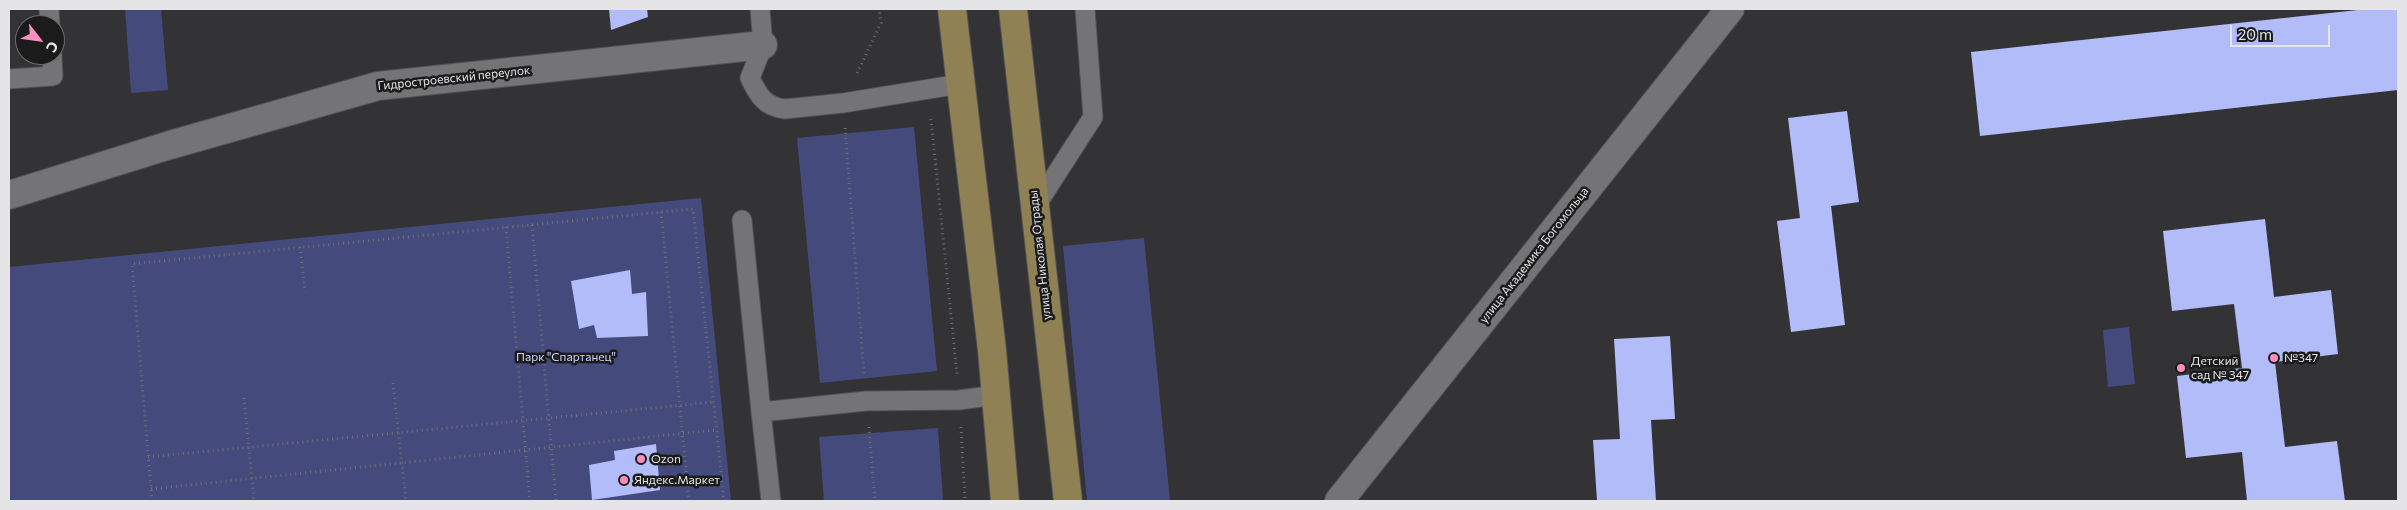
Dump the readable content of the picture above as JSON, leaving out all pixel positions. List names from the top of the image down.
{
  "streets": {
    "main road": ["улица Николая Отрады"],
    "street": ["Гидростроевский переулок", "улица Академика Богомольца"]
  },
  "parks": ["Парк \"Спартанец\""],
  "places": [
    "№347",
    "Детский сад № 347",
    "Ozon",
    "Яндекс.Маркет"
  ],
  "scale_bar": "20 m",
  "north": "bottom right"
}
